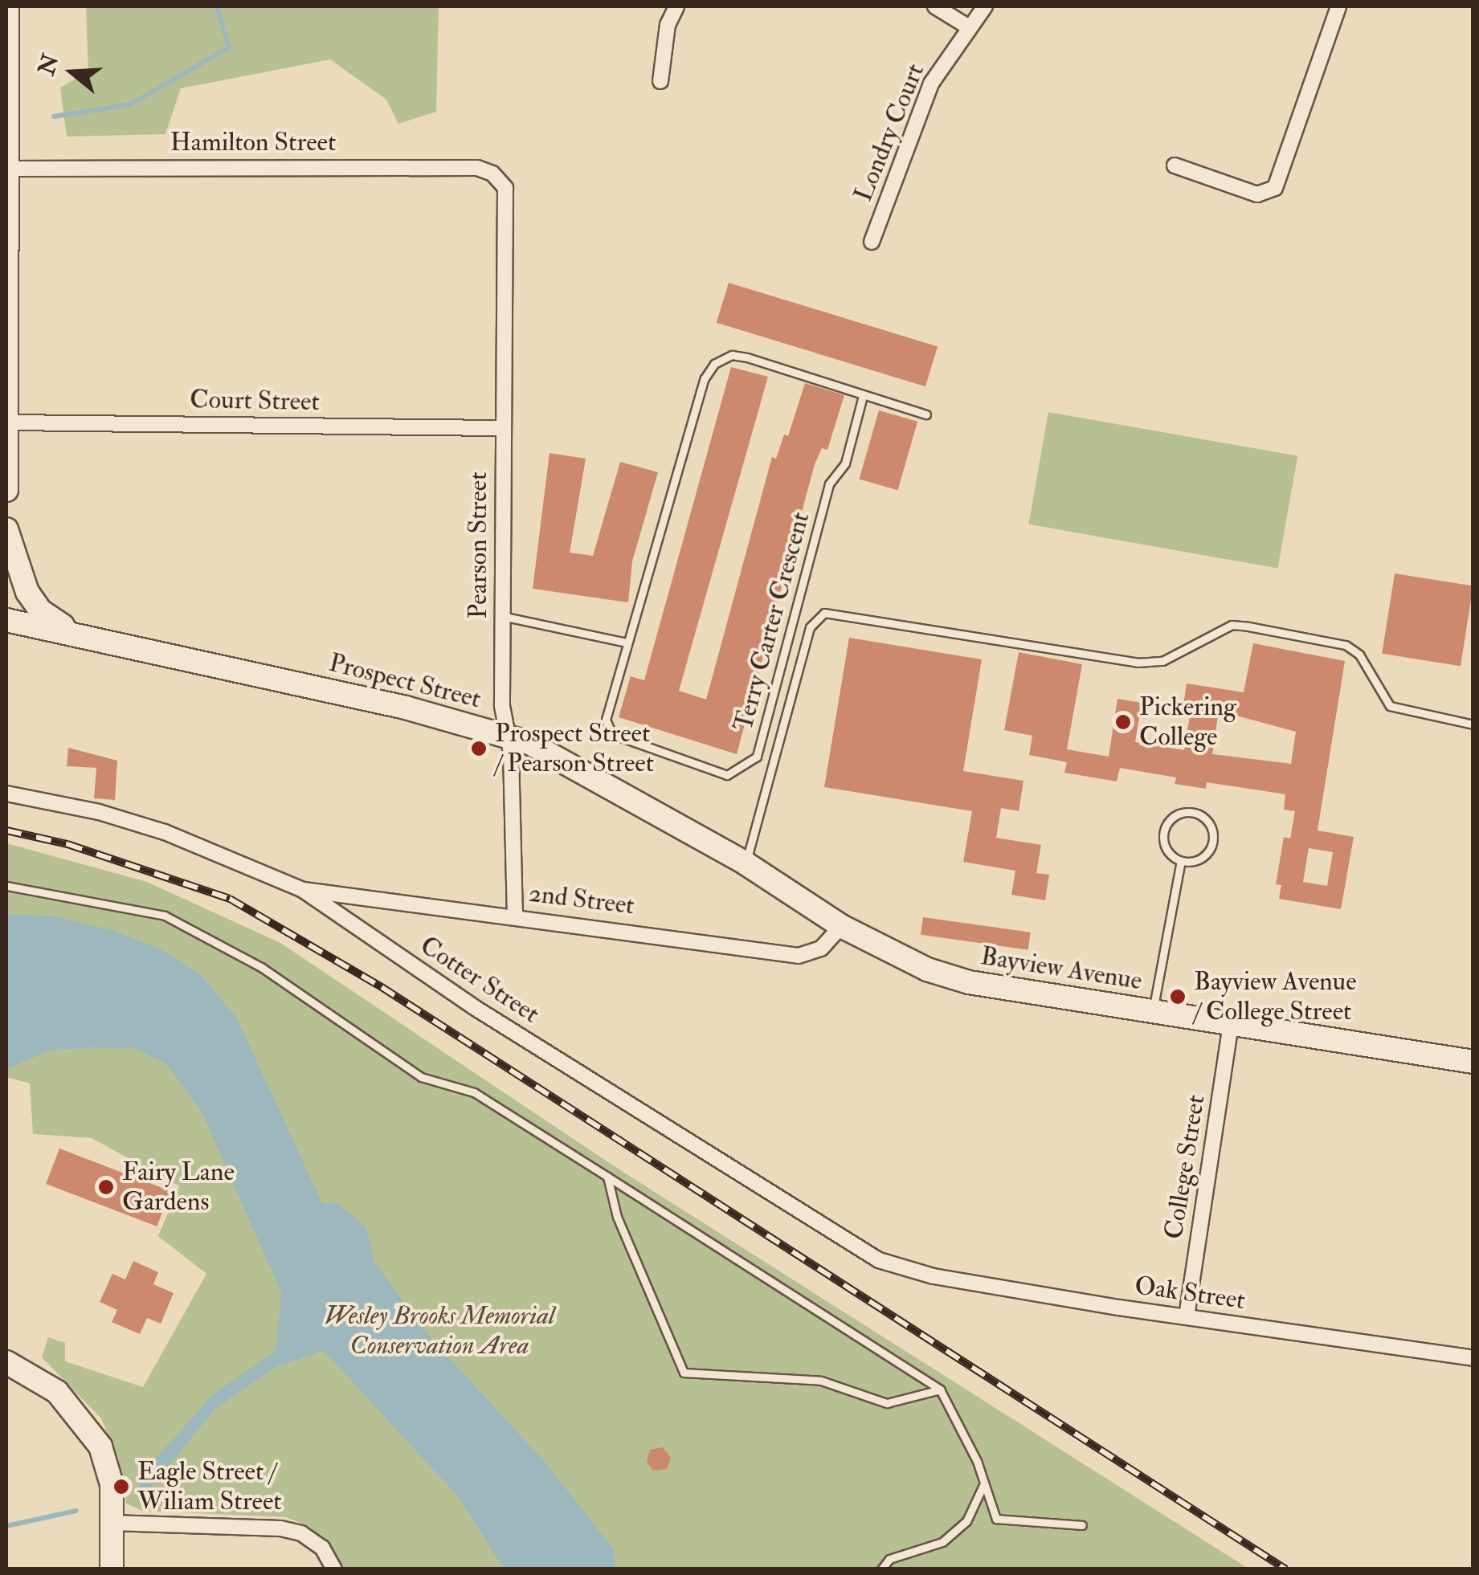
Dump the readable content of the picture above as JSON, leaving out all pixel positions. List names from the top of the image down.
{
  "streets": {
    "main road": ["Prospect Street", "Bayview Avenue"],
    "street": [
      "Londry Court",
      "Hamilton Street",
      "Court Street",
      "Pearson Street",
      "2nd Street",
      "Cotter Street",
      "College Street",
      "Oak Street"
    ],
    "lane": ["Terry Carter Crescent"]
  },
  "crossings": [
    ["Hamilton Street", "Pearson Street"],
    ["Court Street", "Pearson Street"],
    ["Pearson Street", "Prospect Street"],
    ["Pearson Street", "2nd Street"],
    ["Prospect Street", "2nd Street"],
    ["Prospect Street", "Bayview Avenue"],
    ["2nd Street", "Cotter Street"],
    ["Bayview Avenue", "College Street"],
    ["Cotter Street", "Oak Street"],
    ["College Street", "Oak Street"]
  ],
  "parks": ["Wesley Brooks Memorial Conservation Area"],
  "places": [
    "Pickering College",
    "Prospect Street / Pearson Street",
    "Bayview Avenue / College Street",
    "Fairy Lane Gardens",
    "Eagle Street / Wiliam Street"
  ],
  "north": "left"
}
